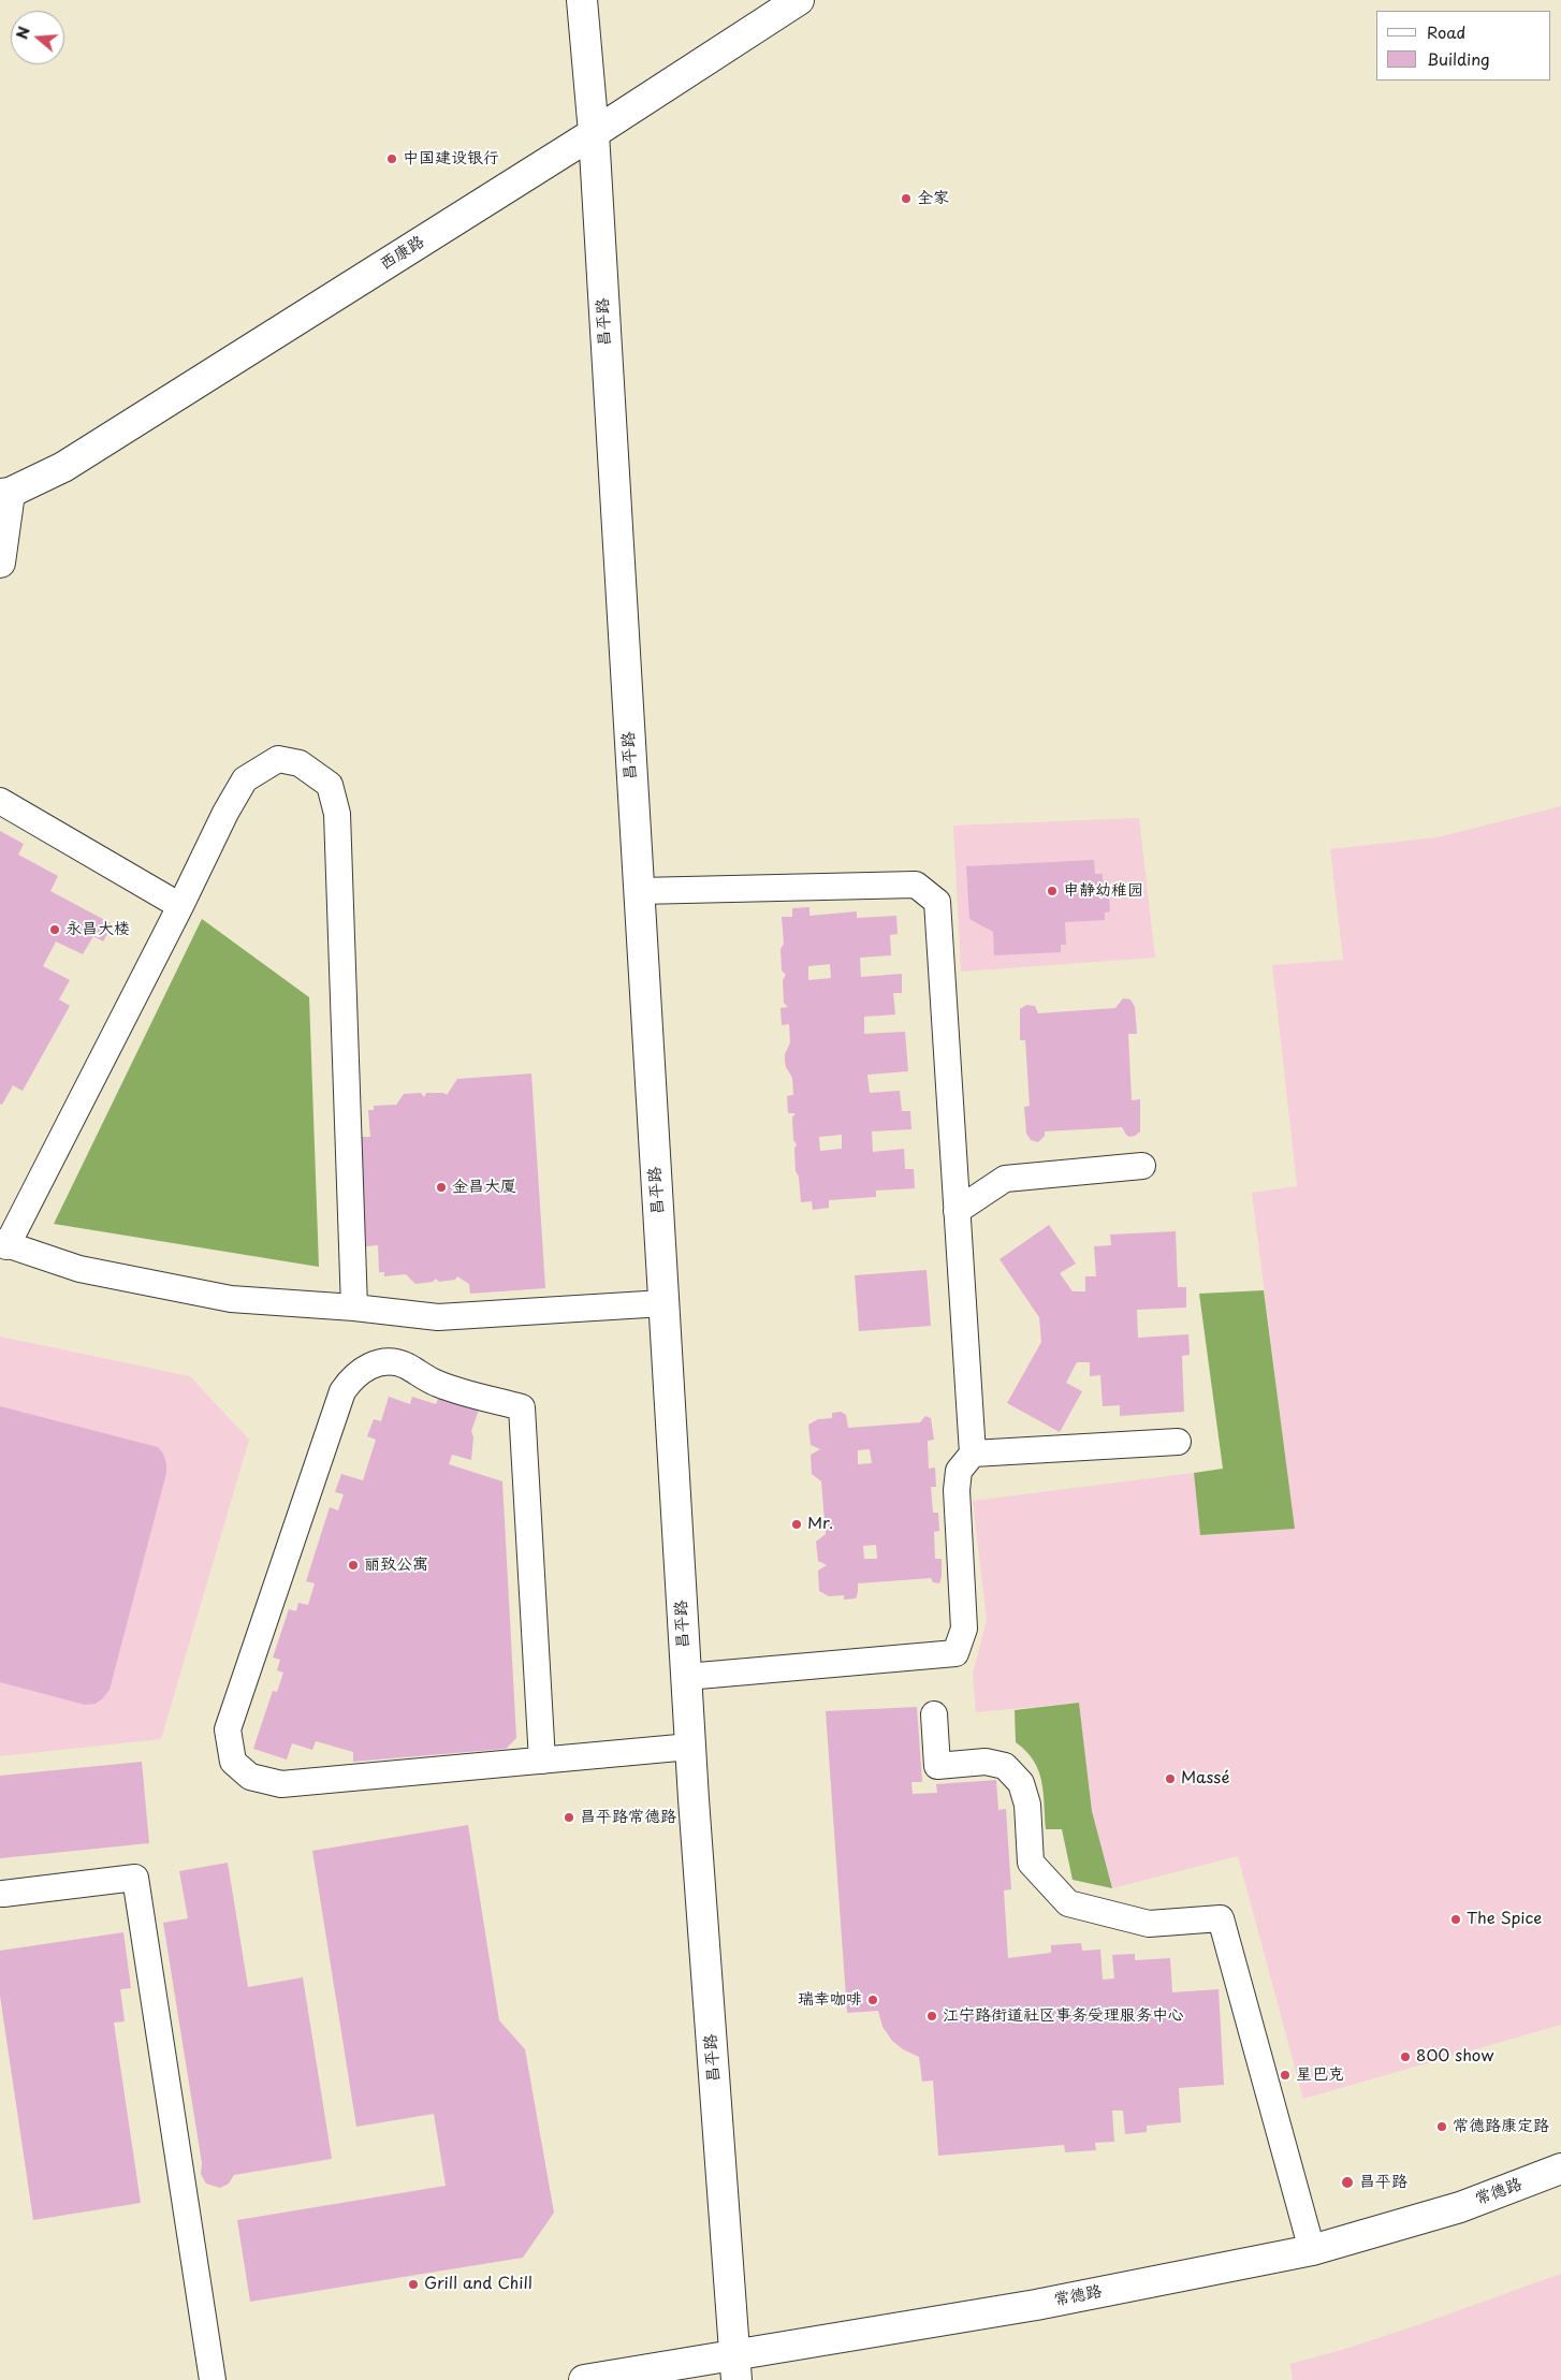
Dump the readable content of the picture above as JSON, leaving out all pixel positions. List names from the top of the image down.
{
  "streets": {
    "street": ["西康路", "昌平路", "常德路"]
  },
  "crossings": [
    ["西康路", "昌平路"],
    ["昌平路", "常德路"]
  ],
  "places": [
    "中国建设银行",
    "全家",
    "申静幼稚园",
    "永昌大楼",
    "金昌大厦",
    "Mr.",
    "丽致公寓",
    "Massé",
    "昌平路常德路",
    "The Spice",
    "瑞幸咖啡",
    "江宁路街道社区事务受理服务中心",
    "800 show",
    "星巴克",
    "常德路康定路",
    "昌平路",
    "Grill and Chill"
  ],
  "legend": ["Road", "Building"],
  "north": "left"
}
